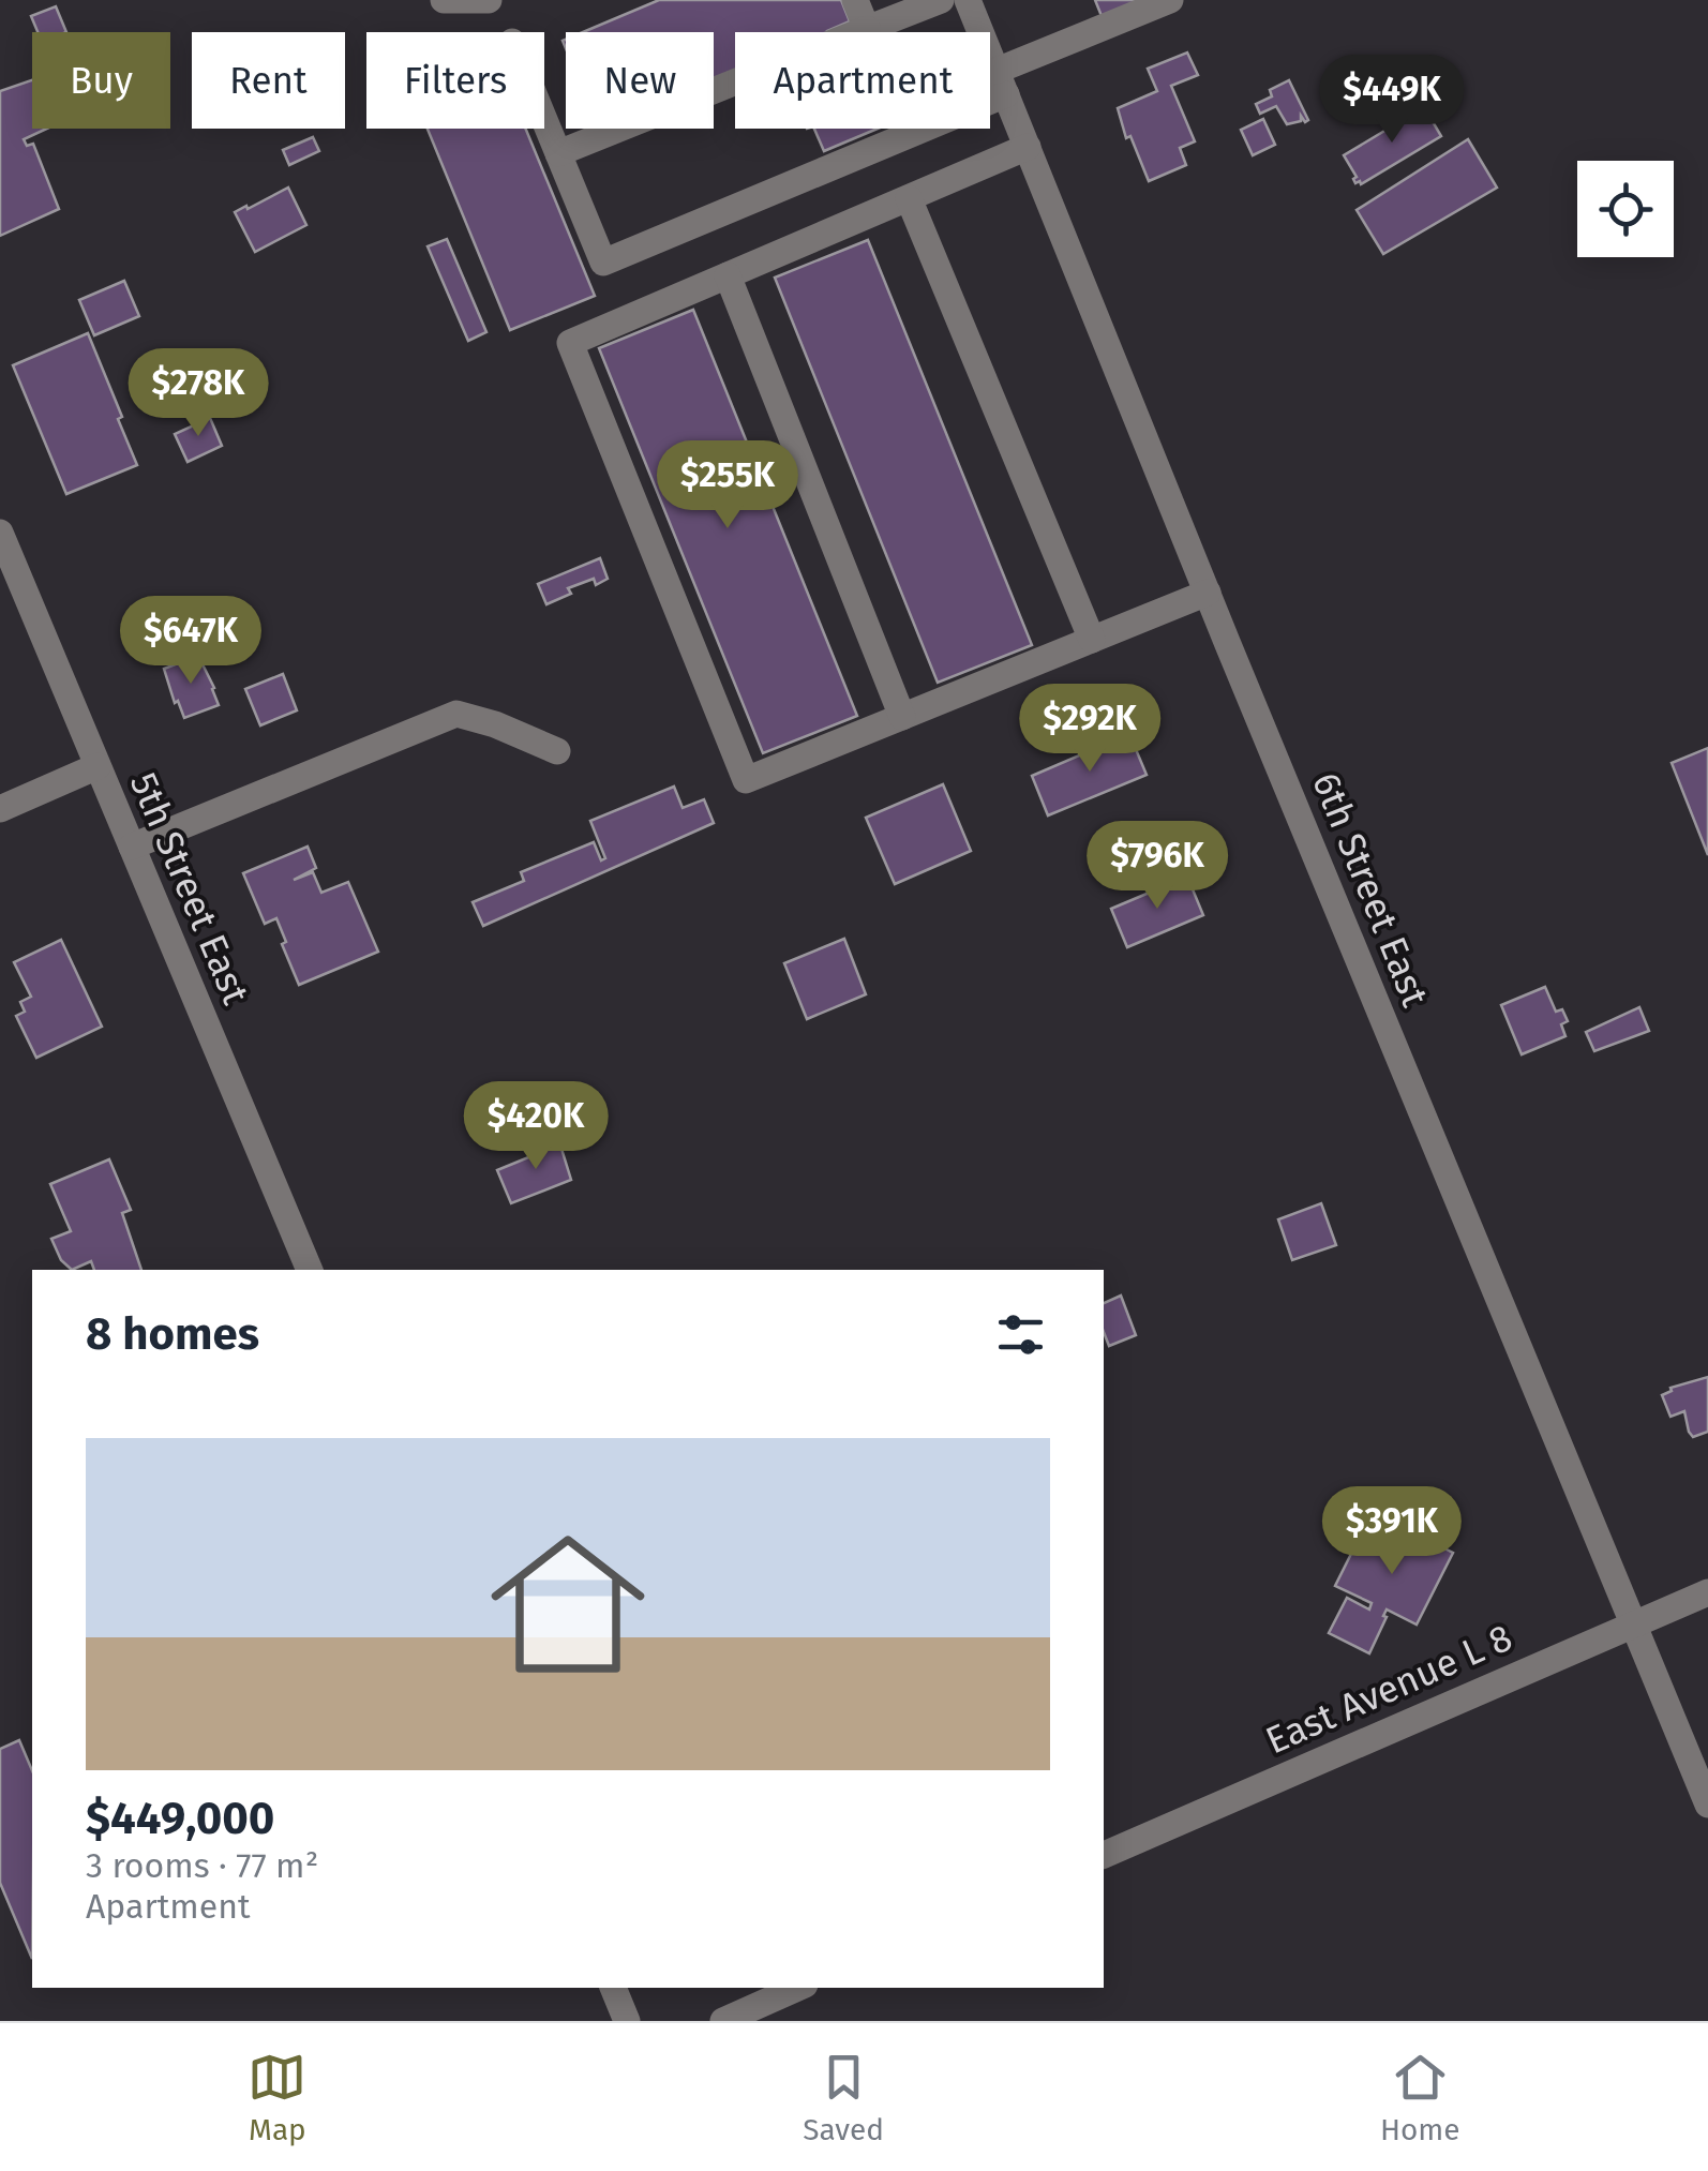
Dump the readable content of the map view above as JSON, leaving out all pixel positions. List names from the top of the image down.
{
  "streets": {
    "street": ["5th Street East", "6th Street East", "East Avenue L 8"]
  },
  "crossings": [
    ["6th Street East", "East Avenue L 8"]
  ],
  "page": {
    "chip": [
      "Buy",
      "Rent",
      "Filters",
      "New",
      "Apartment"
    ],
    "price": [
      "$449K",
      "$278K",
      "$255K",
      "$647K",
      "$292K",
      "$796K",
      "$420K",
      "$391K"
    ],
    "heading": "8 homes",
    "list": [
      {
        "name": "$449,000",
        "note": "3 rooms · 77 m² · Apartment"
      }
    ],
    "tabs": ["Map", "Saved", "Home"]
  }
}
